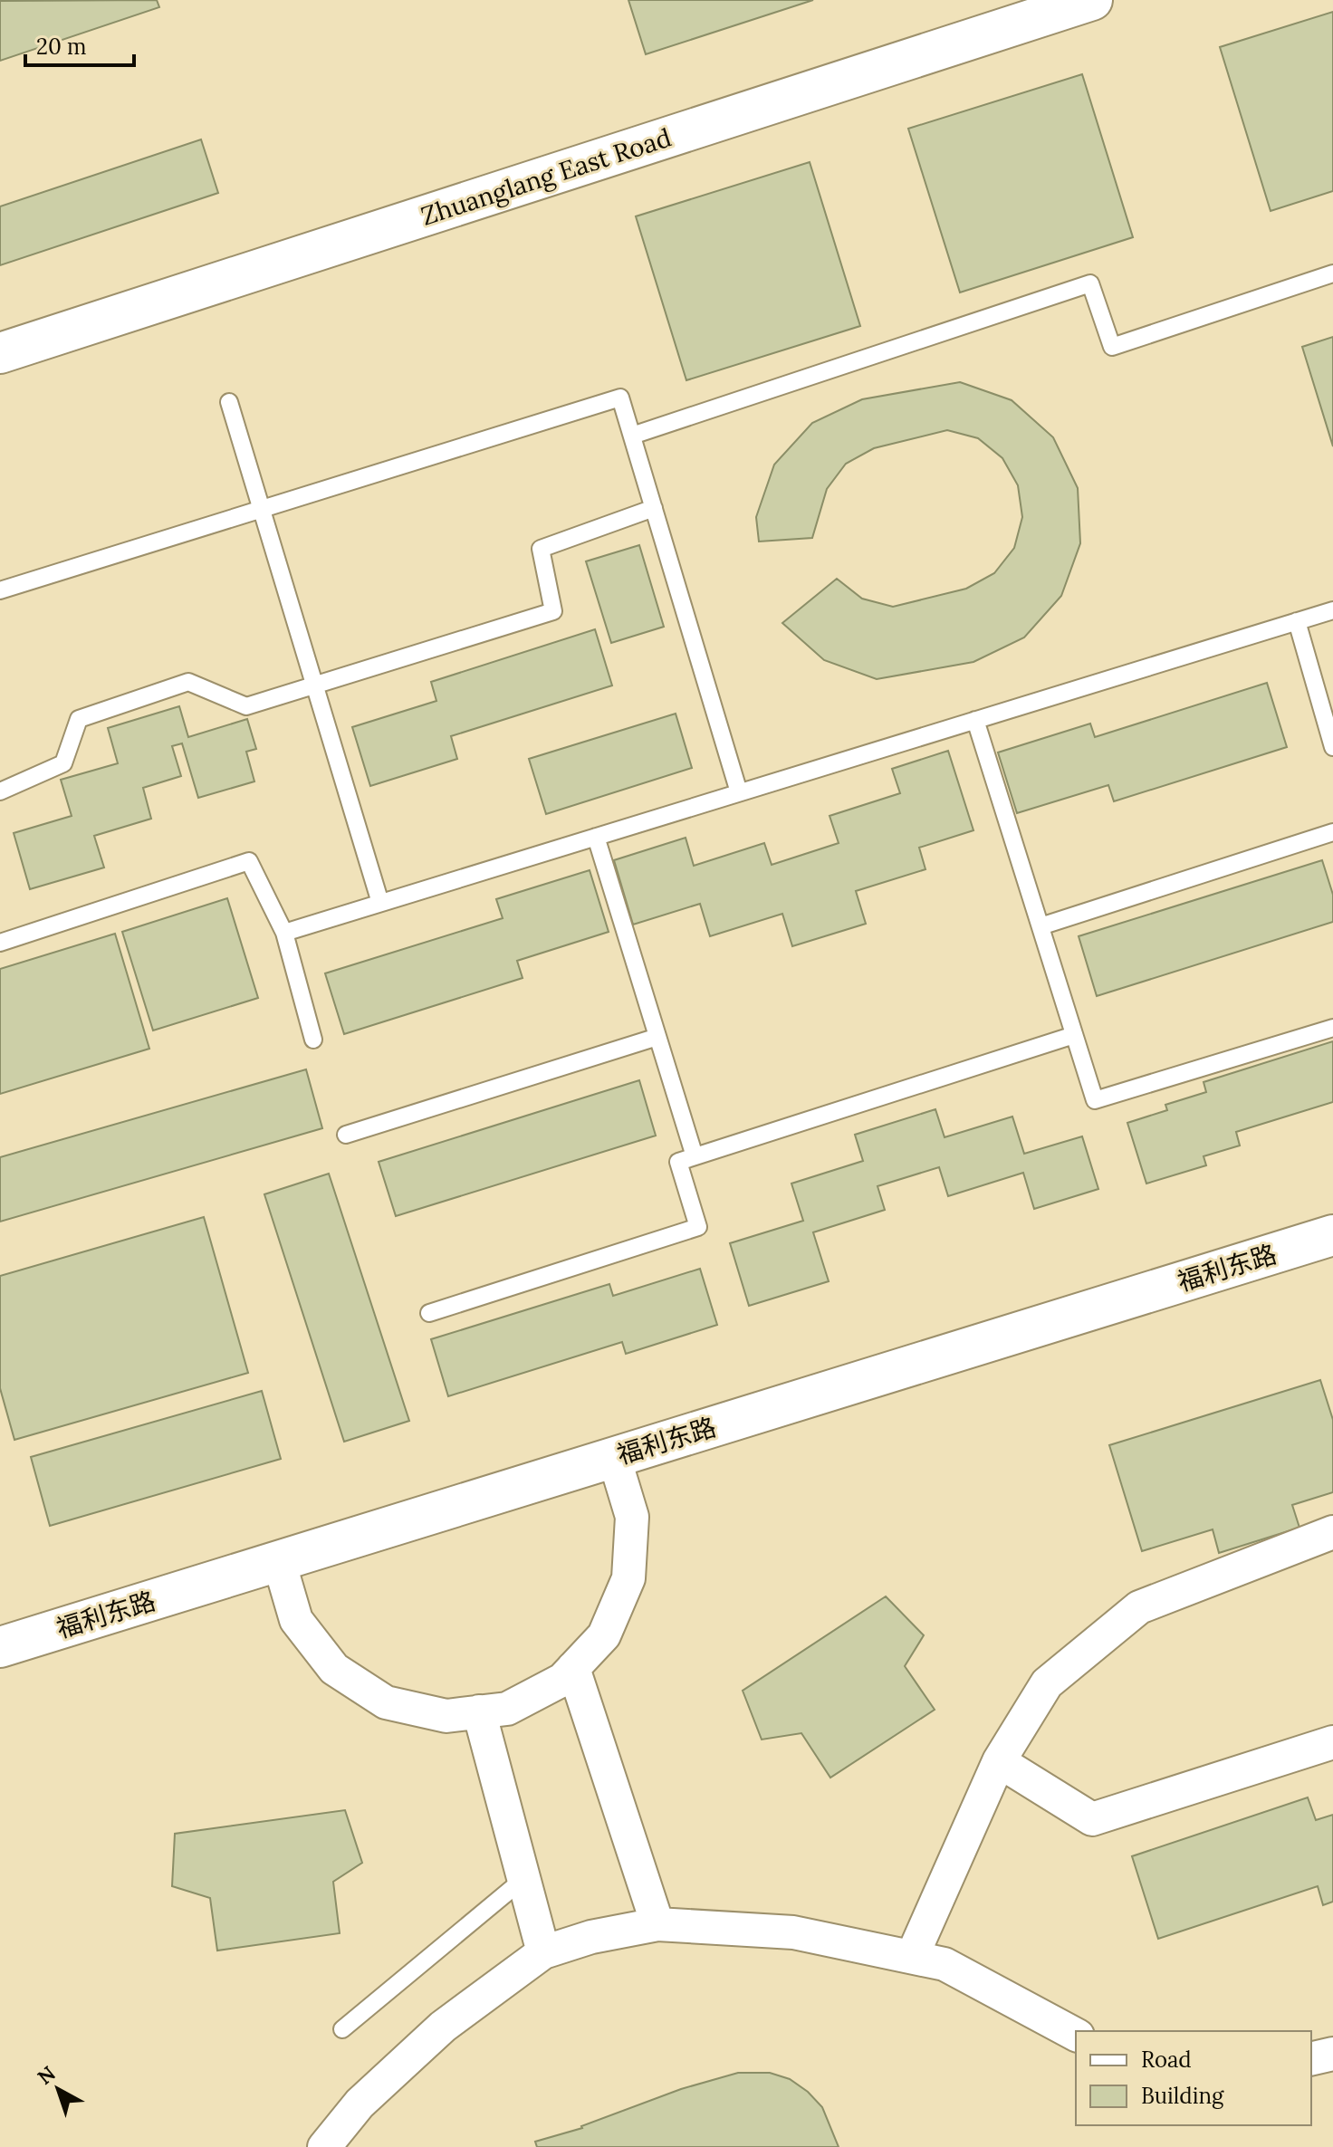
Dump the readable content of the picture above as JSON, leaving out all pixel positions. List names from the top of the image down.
{
  "streets": {
    "main road": ["Zhuanglang East Road", "福利东路"]
  },
  "legend": ["Road", "Building"],
  "scale_bar": "20 m",
  "north": "top left"
}
